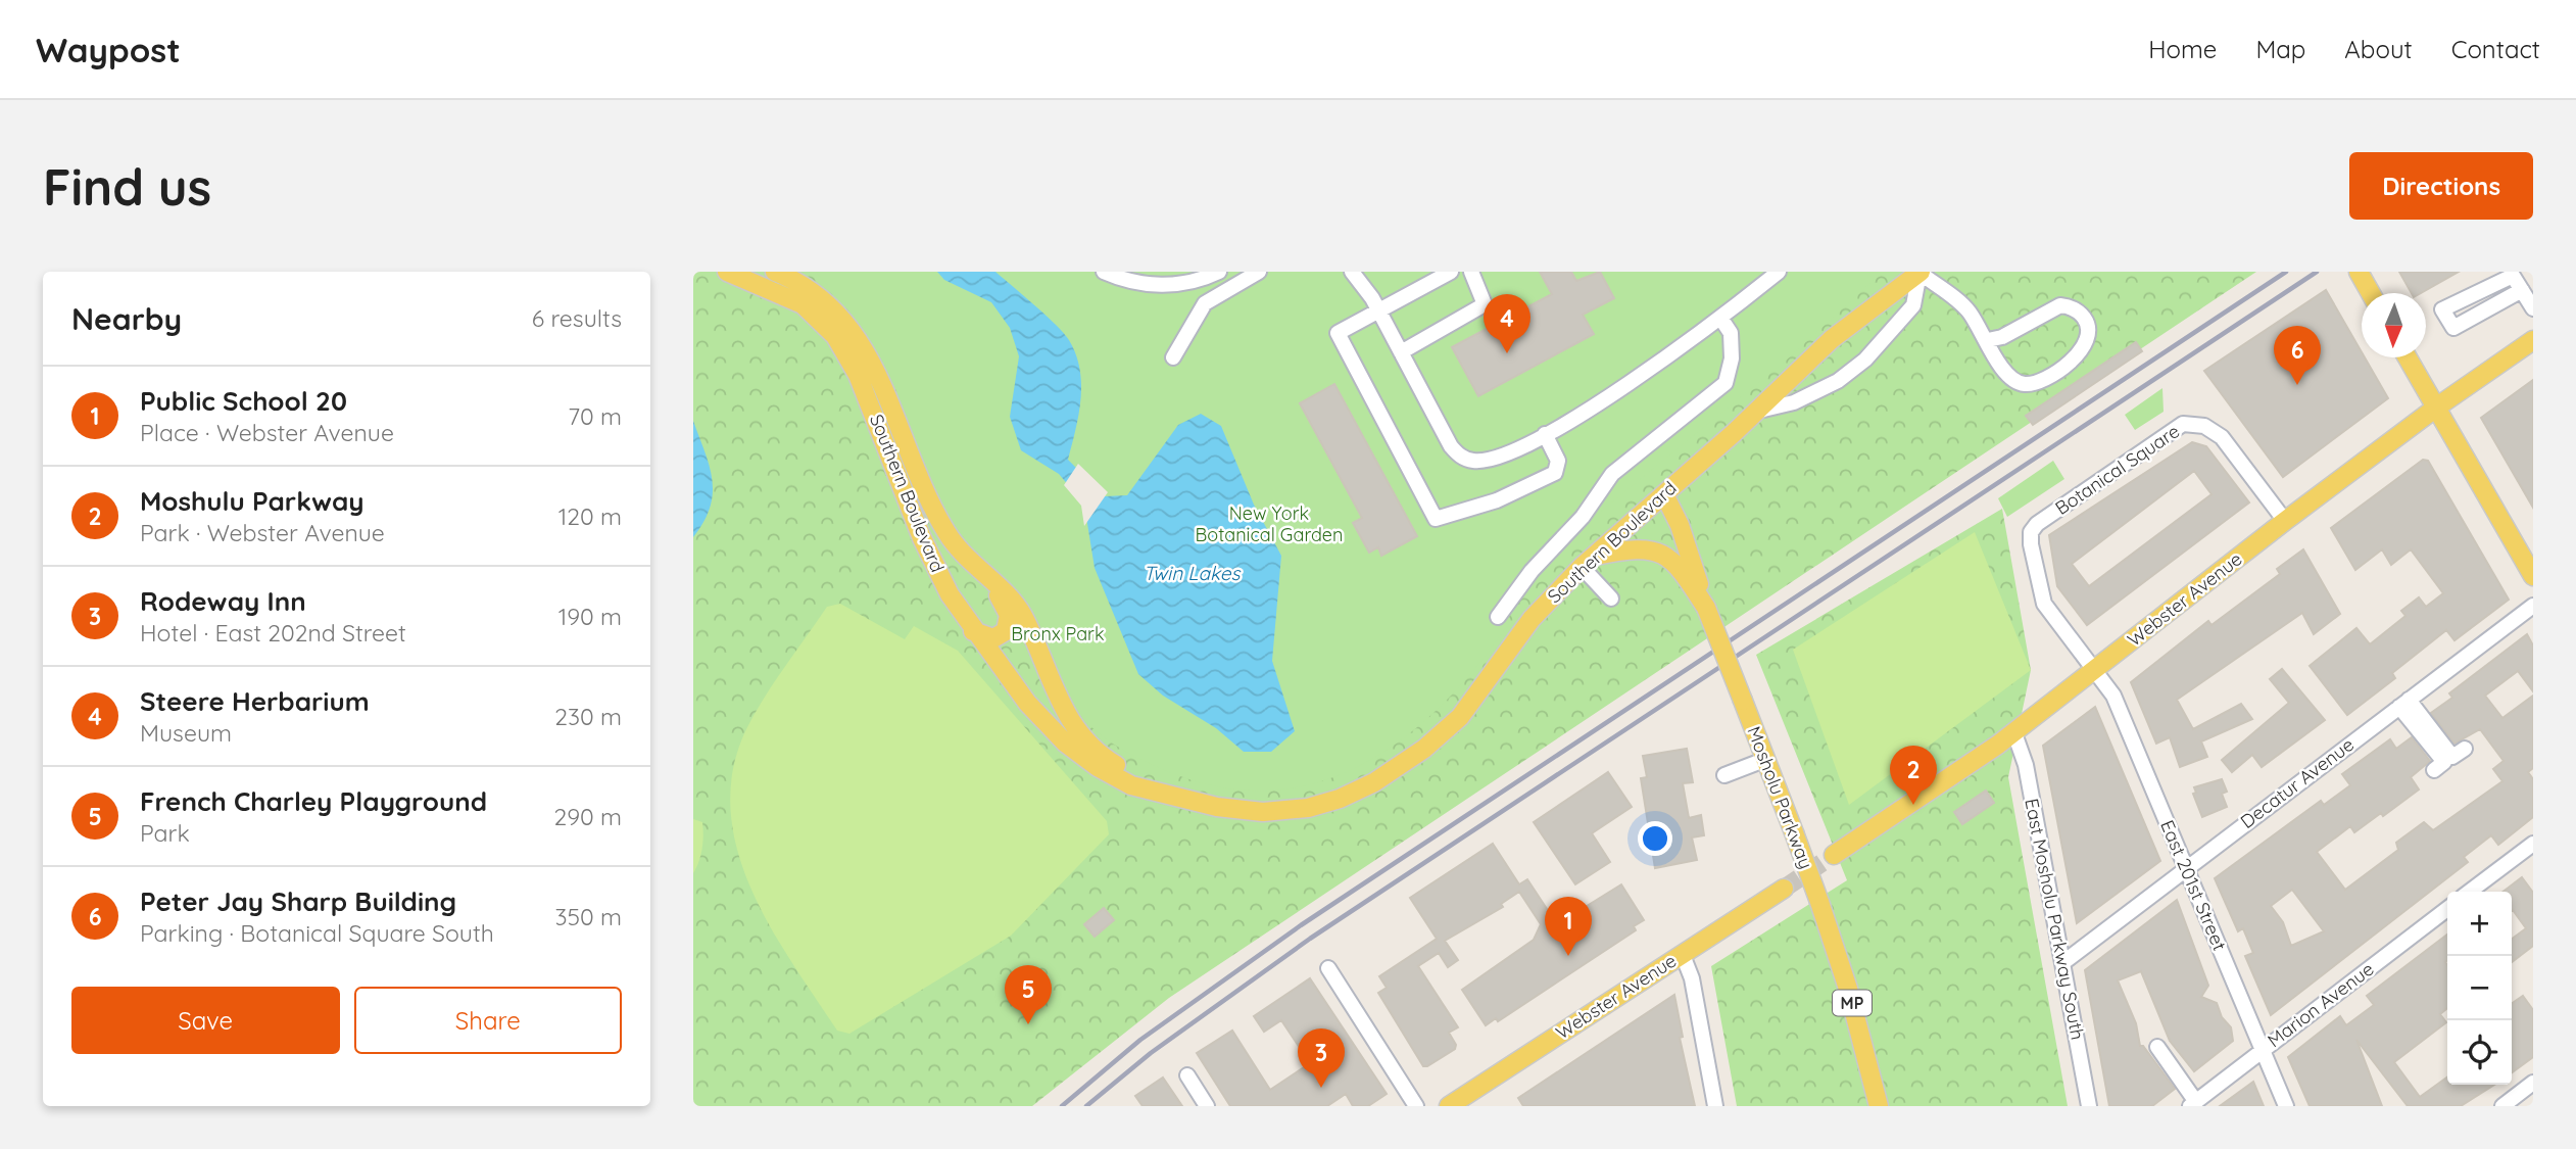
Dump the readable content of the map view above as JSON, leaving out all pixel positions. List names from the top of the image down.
{
  "streets": {
    "main road": [
      "Southern Boulevard",
      "Webster Avenue",
      "Mosholu Parkway",
      "MP"
    ],
    "street": [
      "Botanical Square",
      "Decatur Avenue",
      "East 201st Street",
      "East Mosholu Parkway South",
      "Marion Avenue"
    ]
  },
  "crossings": [
    ["Botanical Square", "Webster Avenue"],
    ["Botanical Square", "East 201st Street"],
    ["Southern Boulevard", "Mosholu Parkway"],
    ["Webster Avenue", "East 201st Street"],
    ["Webster Avenue", "East Mosholu Parkway South"],
    ["Decatur Avenue", "East 201st Street"],
    ["Decatur Avenue", "East Mosholu Parkway South"],
    ["East 201st Street", "Marion Avenue"]
  ],
  "water": ["Twin Lakes"],
  "parks": ["New York Botanical Garden", "Bronx Park"],
  "north": "bottom",
  "page": {
    "header": "Waypost",
    "nav": [
      "Home",
      "Map",
      "About",
      "Contact"
    ],
    "buttons": [
      "Directions",
      ["Save", "Share"]
    ],
    "title": "Find us",
    "heading": ["Nearby", "6 results"],
    "pins": [
      "4",
      "6",
      "2",
      "1",
      "5",
      "3"
    ],
    "list": [
      {
        "mark": "1",
        "name": "Public School 20",
        "note": "Place · Webster Avenue",
        "value": "70 m"
      },
      {
        "mark": "2",
        "name": "Moshulu Parkway",
        "note": "Park · Webster Avenue",
        "value": "120 m"
      },
      {
        "mark": "3",
        "name": "Rodeway Inn",
        "note": "Hotel · East 202nd Street",
        "value": "190 m"
      },
      {
        "mark": "4",
        "name": "Steere Herbarium",
        "note": "Museum",
        "value": "230 m"
      },
      {
        "mark": "5",
        "name": "French Charley Playground",
        "note": "Park",
        "value": "290 m"
      },
      {
        "mark": "6",
        "name": "Peter Jay Sharp Building",
        "note": "Parking · Botanical Square South",
        "value": "350 m"
      }
    ],
    "map_buttons": ["+", "−"]
  }
}
